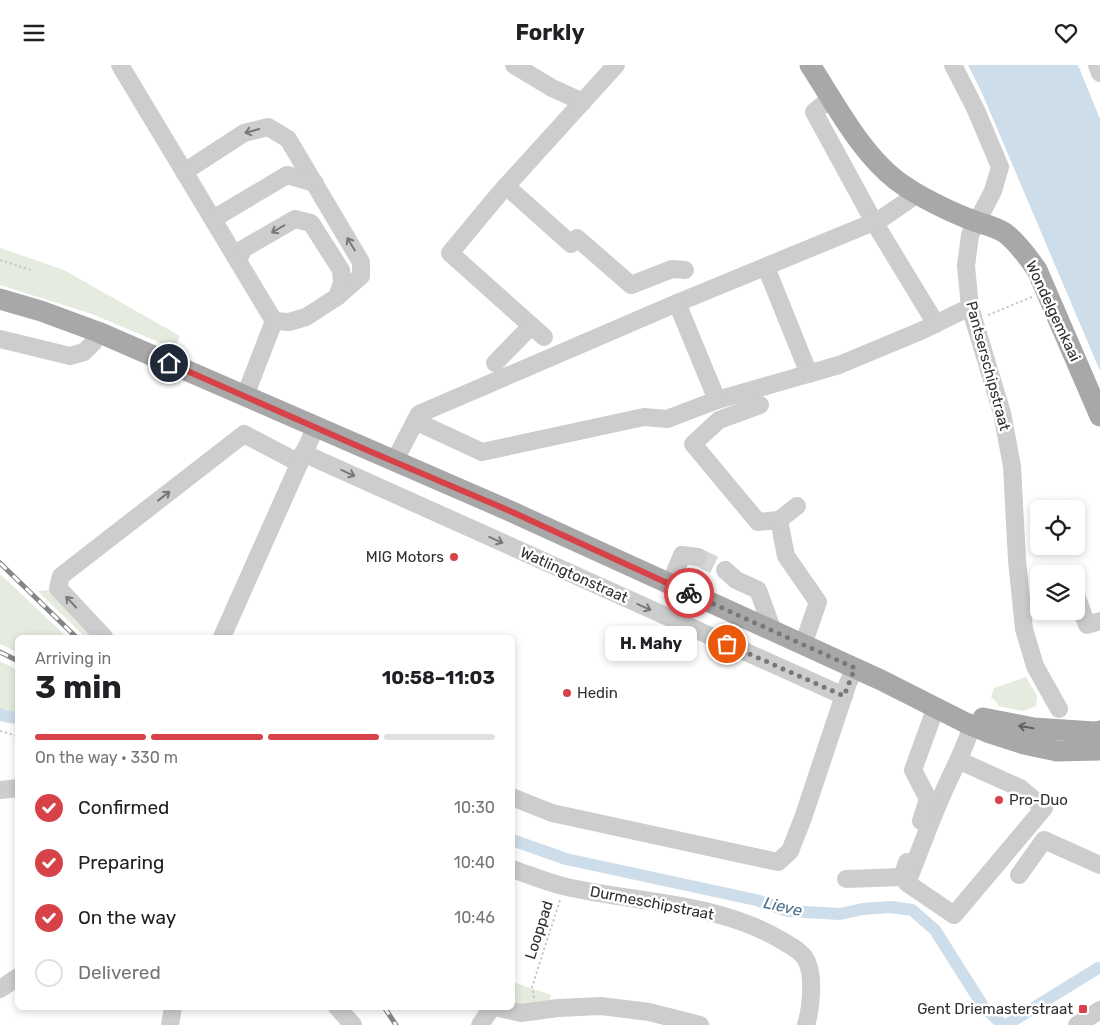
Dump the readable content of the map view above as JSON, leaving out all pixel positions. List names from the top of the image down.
{
  "streets": {
    "main road": ["Wondelgemkaai"],
    "street": ["Pantserschipstraat", "Watlingtonstraat", "Durmeschipstraat"],
    "path": ["Looppad"]
  },
  "crossings": [
    ["Wondelgemkaai", "Pantserschipstraat"],
    ["Durmeschipstraat", "Looppad"]
  ],
  "water": ["Lieve"],
  "places": {
    "other": [
      "MIG Motors",
      "H. Mahy",
      "Hedin",
      "Pro-Duo"
    ],
    "transit": ["Gent Driemasterstraat"]
  },
  "page": {
    "header": "Forkly",
    "bubble": "H. Mahy",
    "heading": ["3 min", "Arriving in", "10:58–11:03"],
    "bar": "On the way · 330 m",
    "list": [
      ["Confirmed", "10:30"],
      ["Preparing", "10:40"],
      ["On the way", "10:46"],
      "Delivered"
    ]
  }
}
